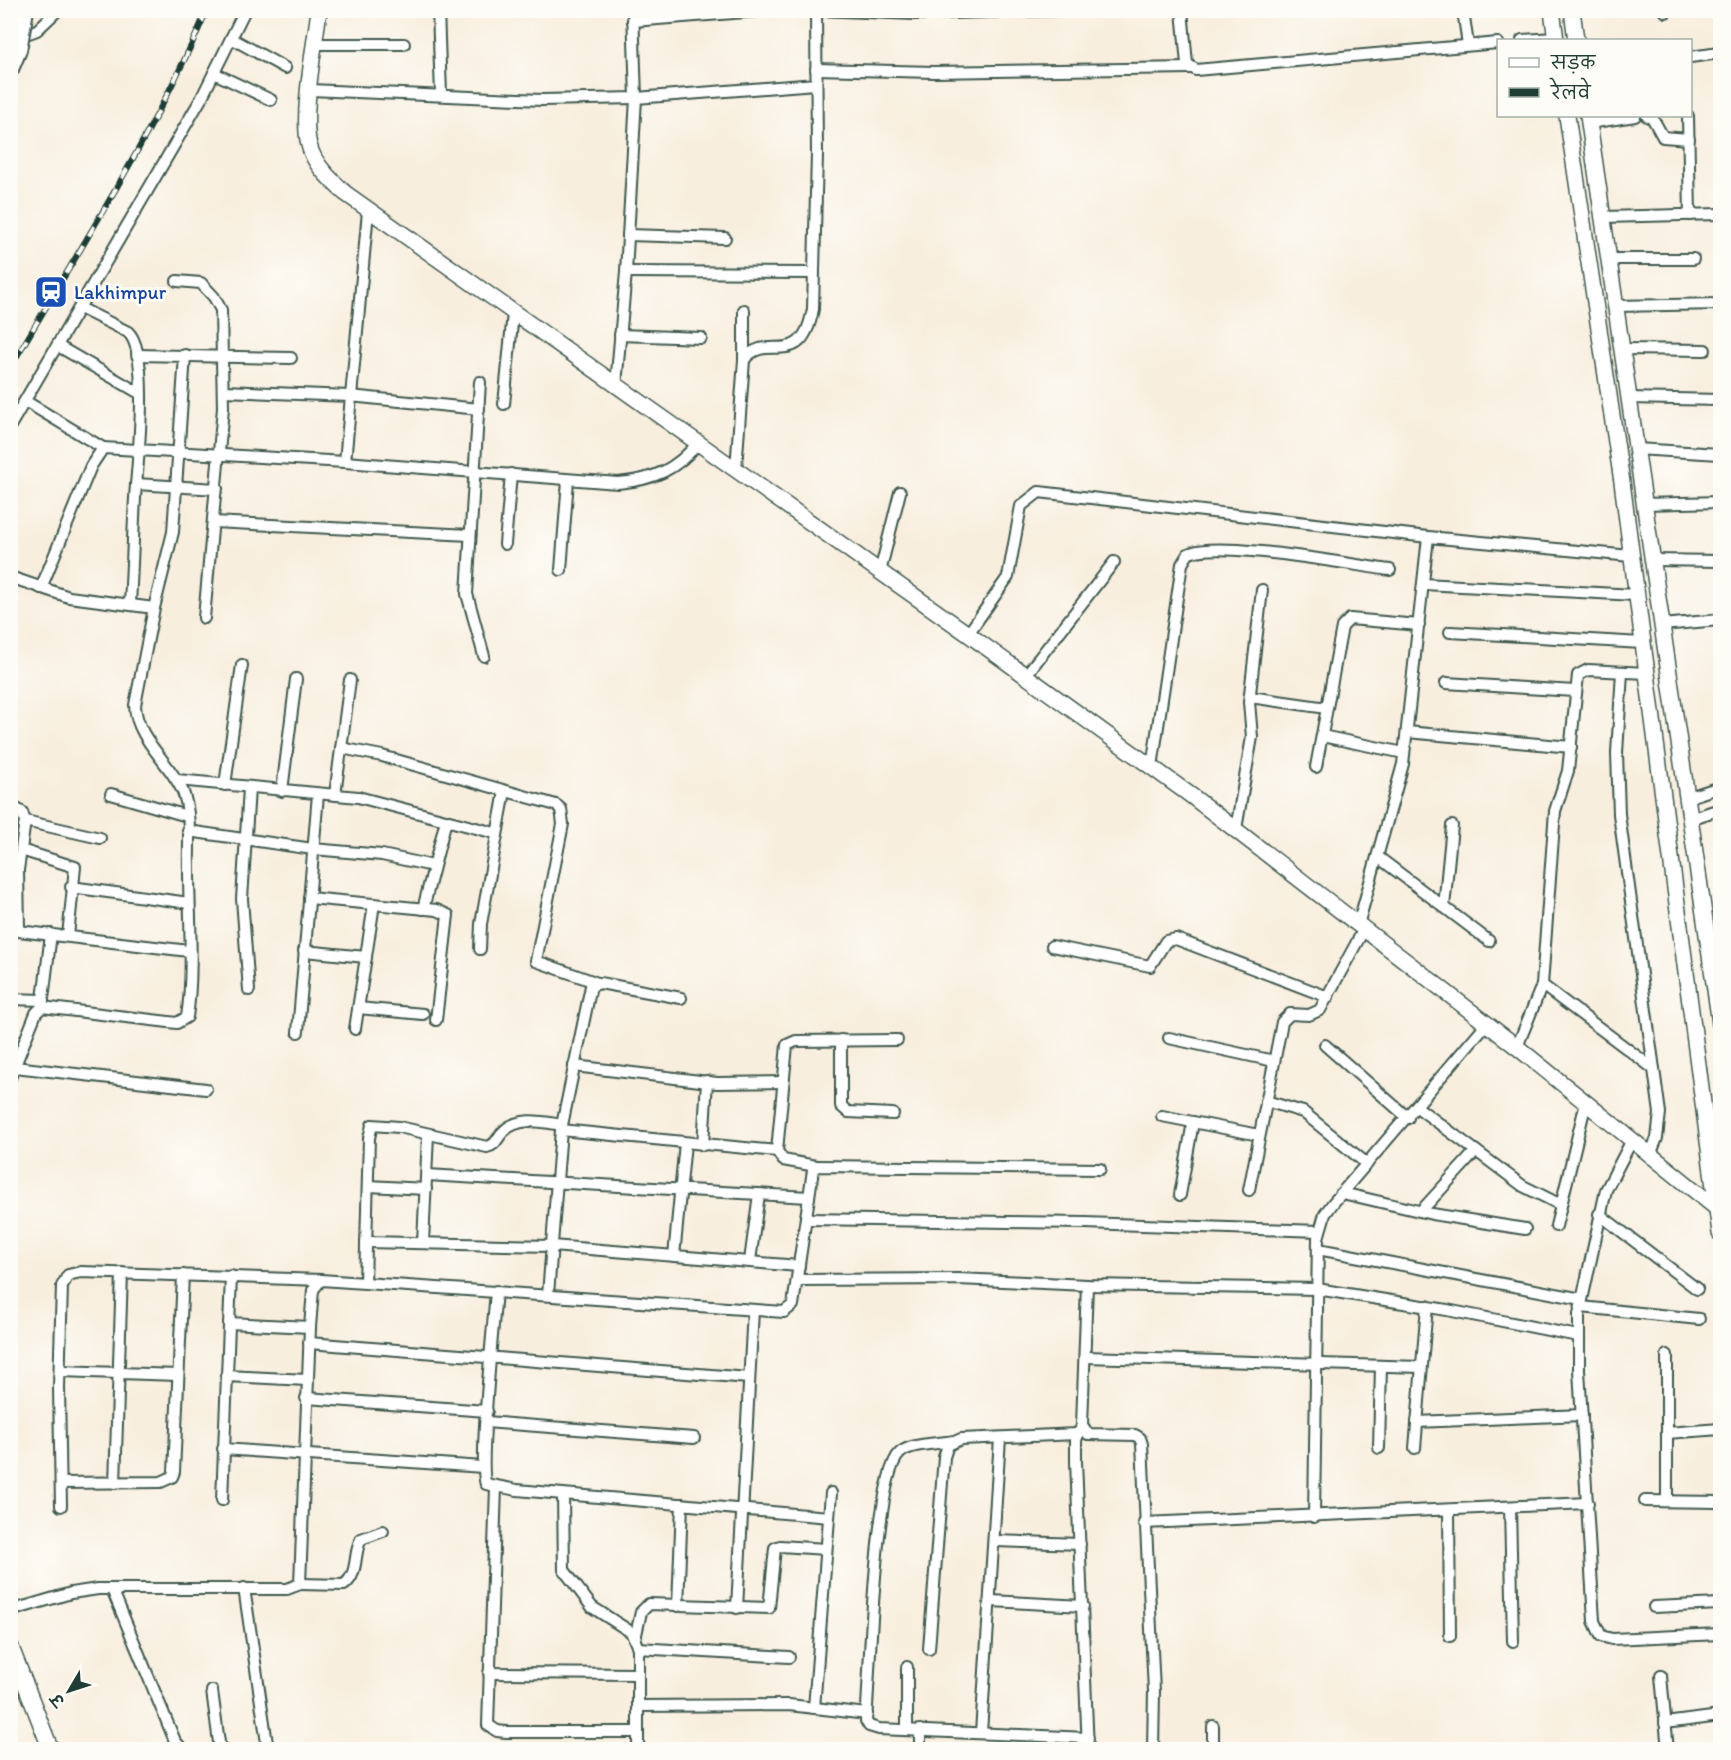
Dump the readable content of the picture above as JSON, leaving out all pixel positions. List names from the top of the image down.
{
  "places": {
    "station": ["Lakhimpur"]
  },
  "legend": ["सड़क", "रेलवे"],
  "north": "bottom left"
}
